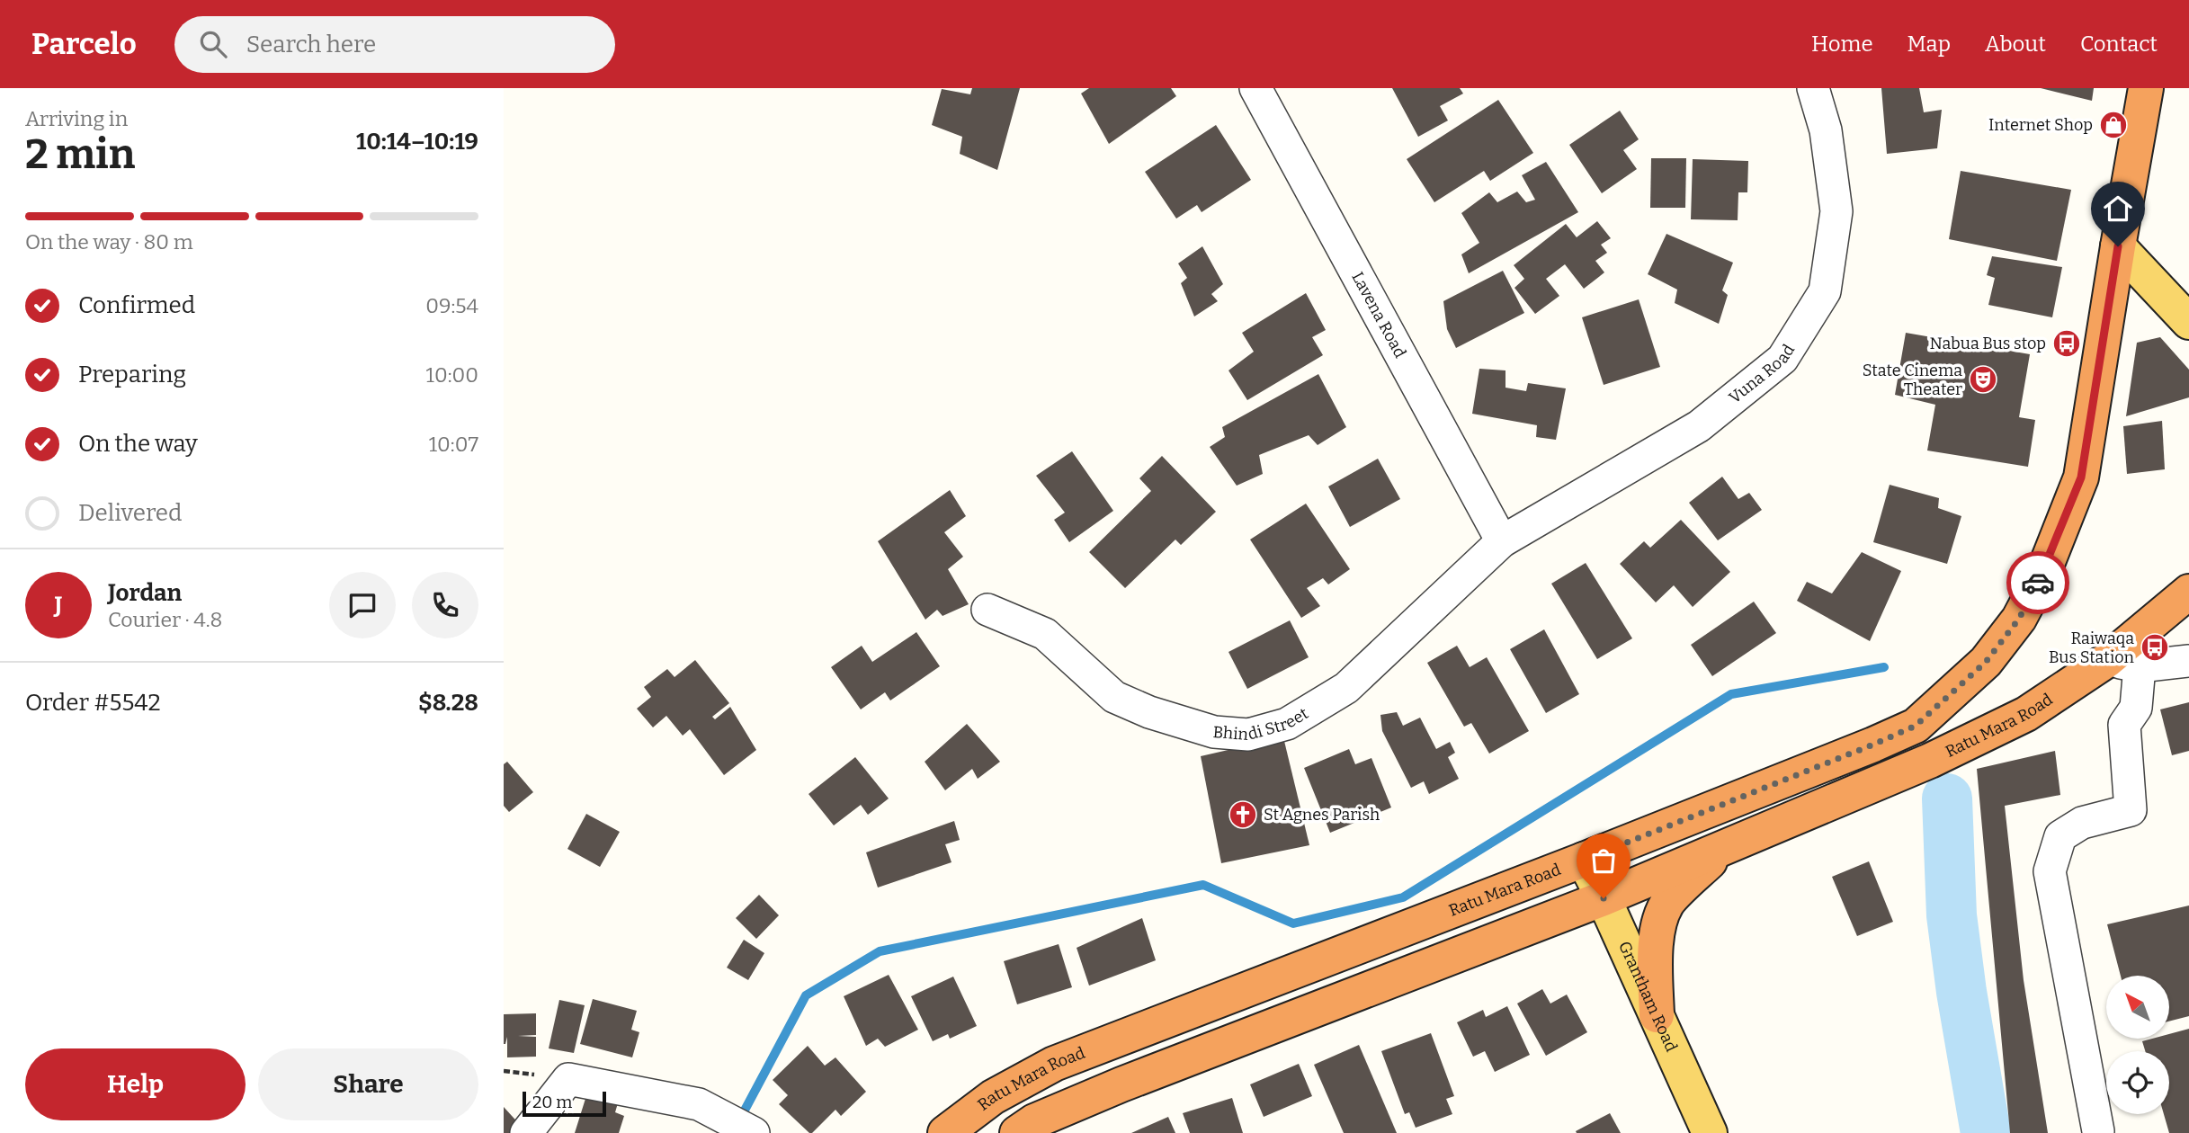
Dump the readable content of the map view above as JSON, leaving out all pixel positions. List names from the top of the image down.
{
  "streets": {
    "highway": ["Ratu Mara Road"],
    "main road": ["Grantham Road"],
    "street": ["Lavena Road", "Vuna Road", "Bhindi Street"]
  },
  "crossings": [
    ["Lavena Road", "Vuna Road"],
    ["Lavena Road", "Bhindi Street"],
    ["Vuna Road", "Bhindi Street"],
    ["Ratu Mara Road", "Grantham Road"]
  ],
  "places": {
    "shop": ["Internet Shop"],
    "bus stop": ["Nabua Bus stop", "Raiwaqa Bus Station"],
    "theatre": ["State Cinema Theater"],
    "church": ["St Agnes Parish"]
  },
  "scale_bar": "20 m",
  "north": "top left",
  "page": {
    "header": "Parcelo",
    "search": "Search here",
    "nav": [
      "Home",
      "Map",
      "About",
      "Contact"
    ],
    "heading": ["2 min", "Arriving in", "10:14–10:19"],
    "panel": [
      "Jordan",
      "Courier · 4.8",
      "Order #5542",
      "$8.28"
    ],
    "bar": "On the way · 80 m",
    "list": [
      ["Confirmed", "09:54"],
      ["Preparing", "10:00"],
      ["On the way", "10:07"],
      "Delivered"
    ],
    "round": "J",
    "buttons": ["Help", "Share"],
    "scale": "20 m"
  }
}
